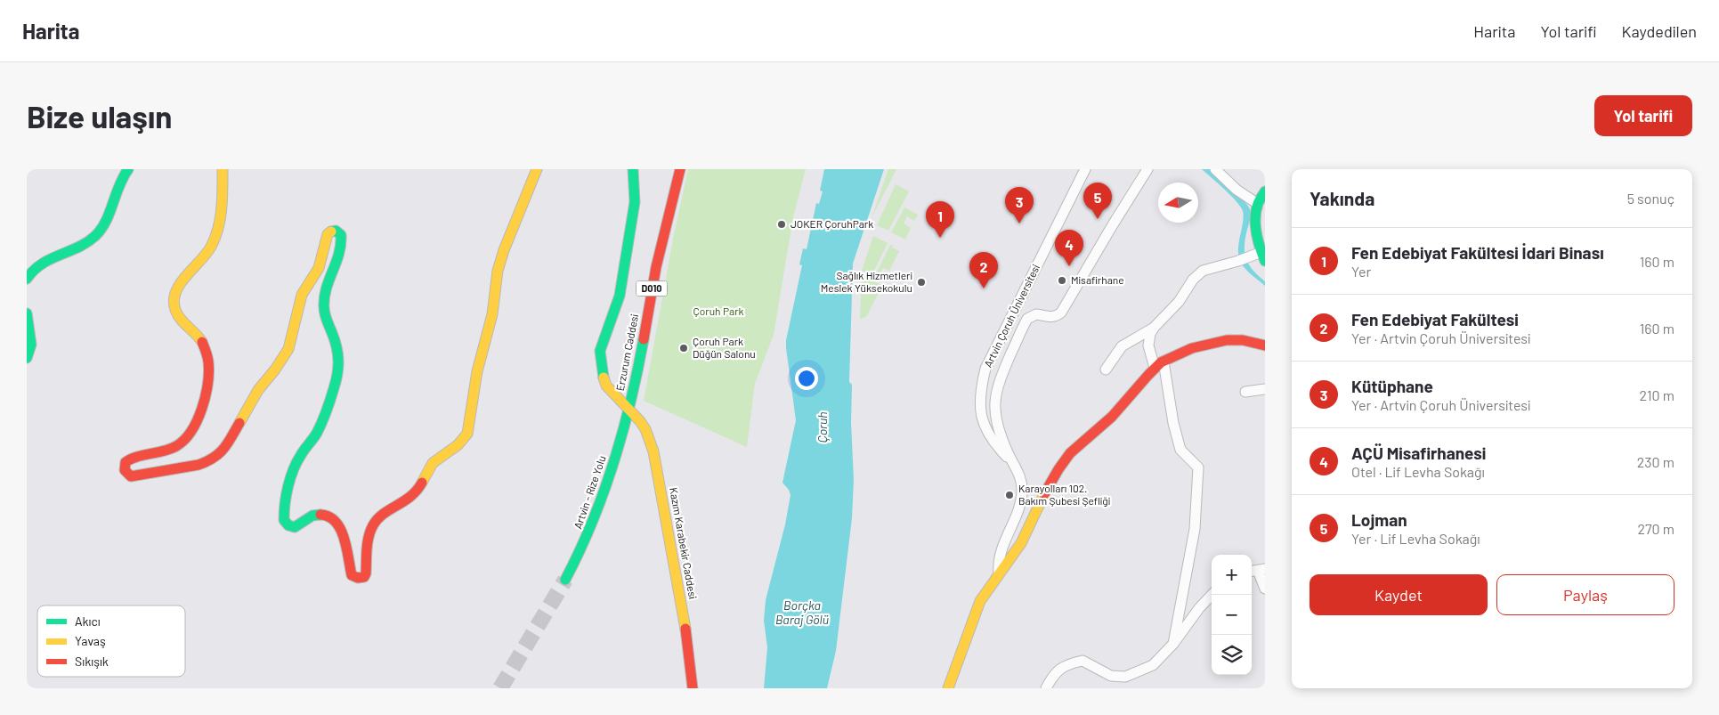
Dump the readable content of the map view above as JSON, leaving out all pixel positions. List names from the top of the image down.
{
  "streets": {
    "street": [
      "D010",
      "Artvin Çoruh Üniversitesi",
      "Erzurum Caddesi",
      "Artvin - Rize Yolu",
      "Kazım Karabekir Caddesi"
    ]
  },
  "crossings": [
    ["Erzurum Caddesi", "Artvin - Rize Yolu"],
    ["Erzurum Caddesi", "Kazım Karabekir Caddesi"],
    ["Artvin - Rize Yolu", "Kazım Karabekir Caddesi"]
  ],
  "water": ["Çoruh", "Borçka Baraj Gölü"],
  "parks": ["Çoruh Park"],
  "places": [
    "JOKER ÇoruhPark",
    "Misafirhane",
    "Sağlık Hizmetleri Meslek Yüksekokulu",
    "Çoruh Park Düğün Salonu",
    "Karayolları 102. Bakım Şubesi Şefliği"
  ],
  "legend": ["Akıcı", "Yavaş", "Sıkışık"],
  "north": "left",
  "page": {
    "header": "Harita",
    "nav": ["Harita", "Yol tarifi", "Kaydedilen"],
    "buttons": [
      "Yol tarifi",
      ["Kaydet", "Paylaş"]
    ],
    "title": "Bize ulaşın",
    "heading": ["Yakında", "5 sonuç"],
    "pins": [
      "5",
      "3",
      "1",
      "4",
      "2"
    ],
    "list": [
      {
        "mark": "1",
        "name": "Fen Edebiyat Fakültesi İdari Binası",
        "note": "Yer",
        "value": "160 m"
      },
      {
        "mark": "2",
        "name": "Fen Edebiyat Fakültesi",
        "note": "Yer · Artvin Çoruh Üniversitesi",
        "value": "160 m"
      },
      {
        "mark": "3",
        "name": "Kütüphane",
        "note": "Yer · Artvin Çoruh Üniversitesi",
        "value": "210 m"
      },
      {
        "mark": "4",
        "name": "AÇÜ Misafirhanesi",
        "note": "Otel · Lif Levha Sokağı",
        "value": "230 m"
      },
      {
        "mark": "5",
        "name": "Lojman",
        "note": "Yer · Lif Levha Sokağı",
        "value": "270 m"
      }
    ],
    "map_buttons": ["+", "−"]
  }
}
